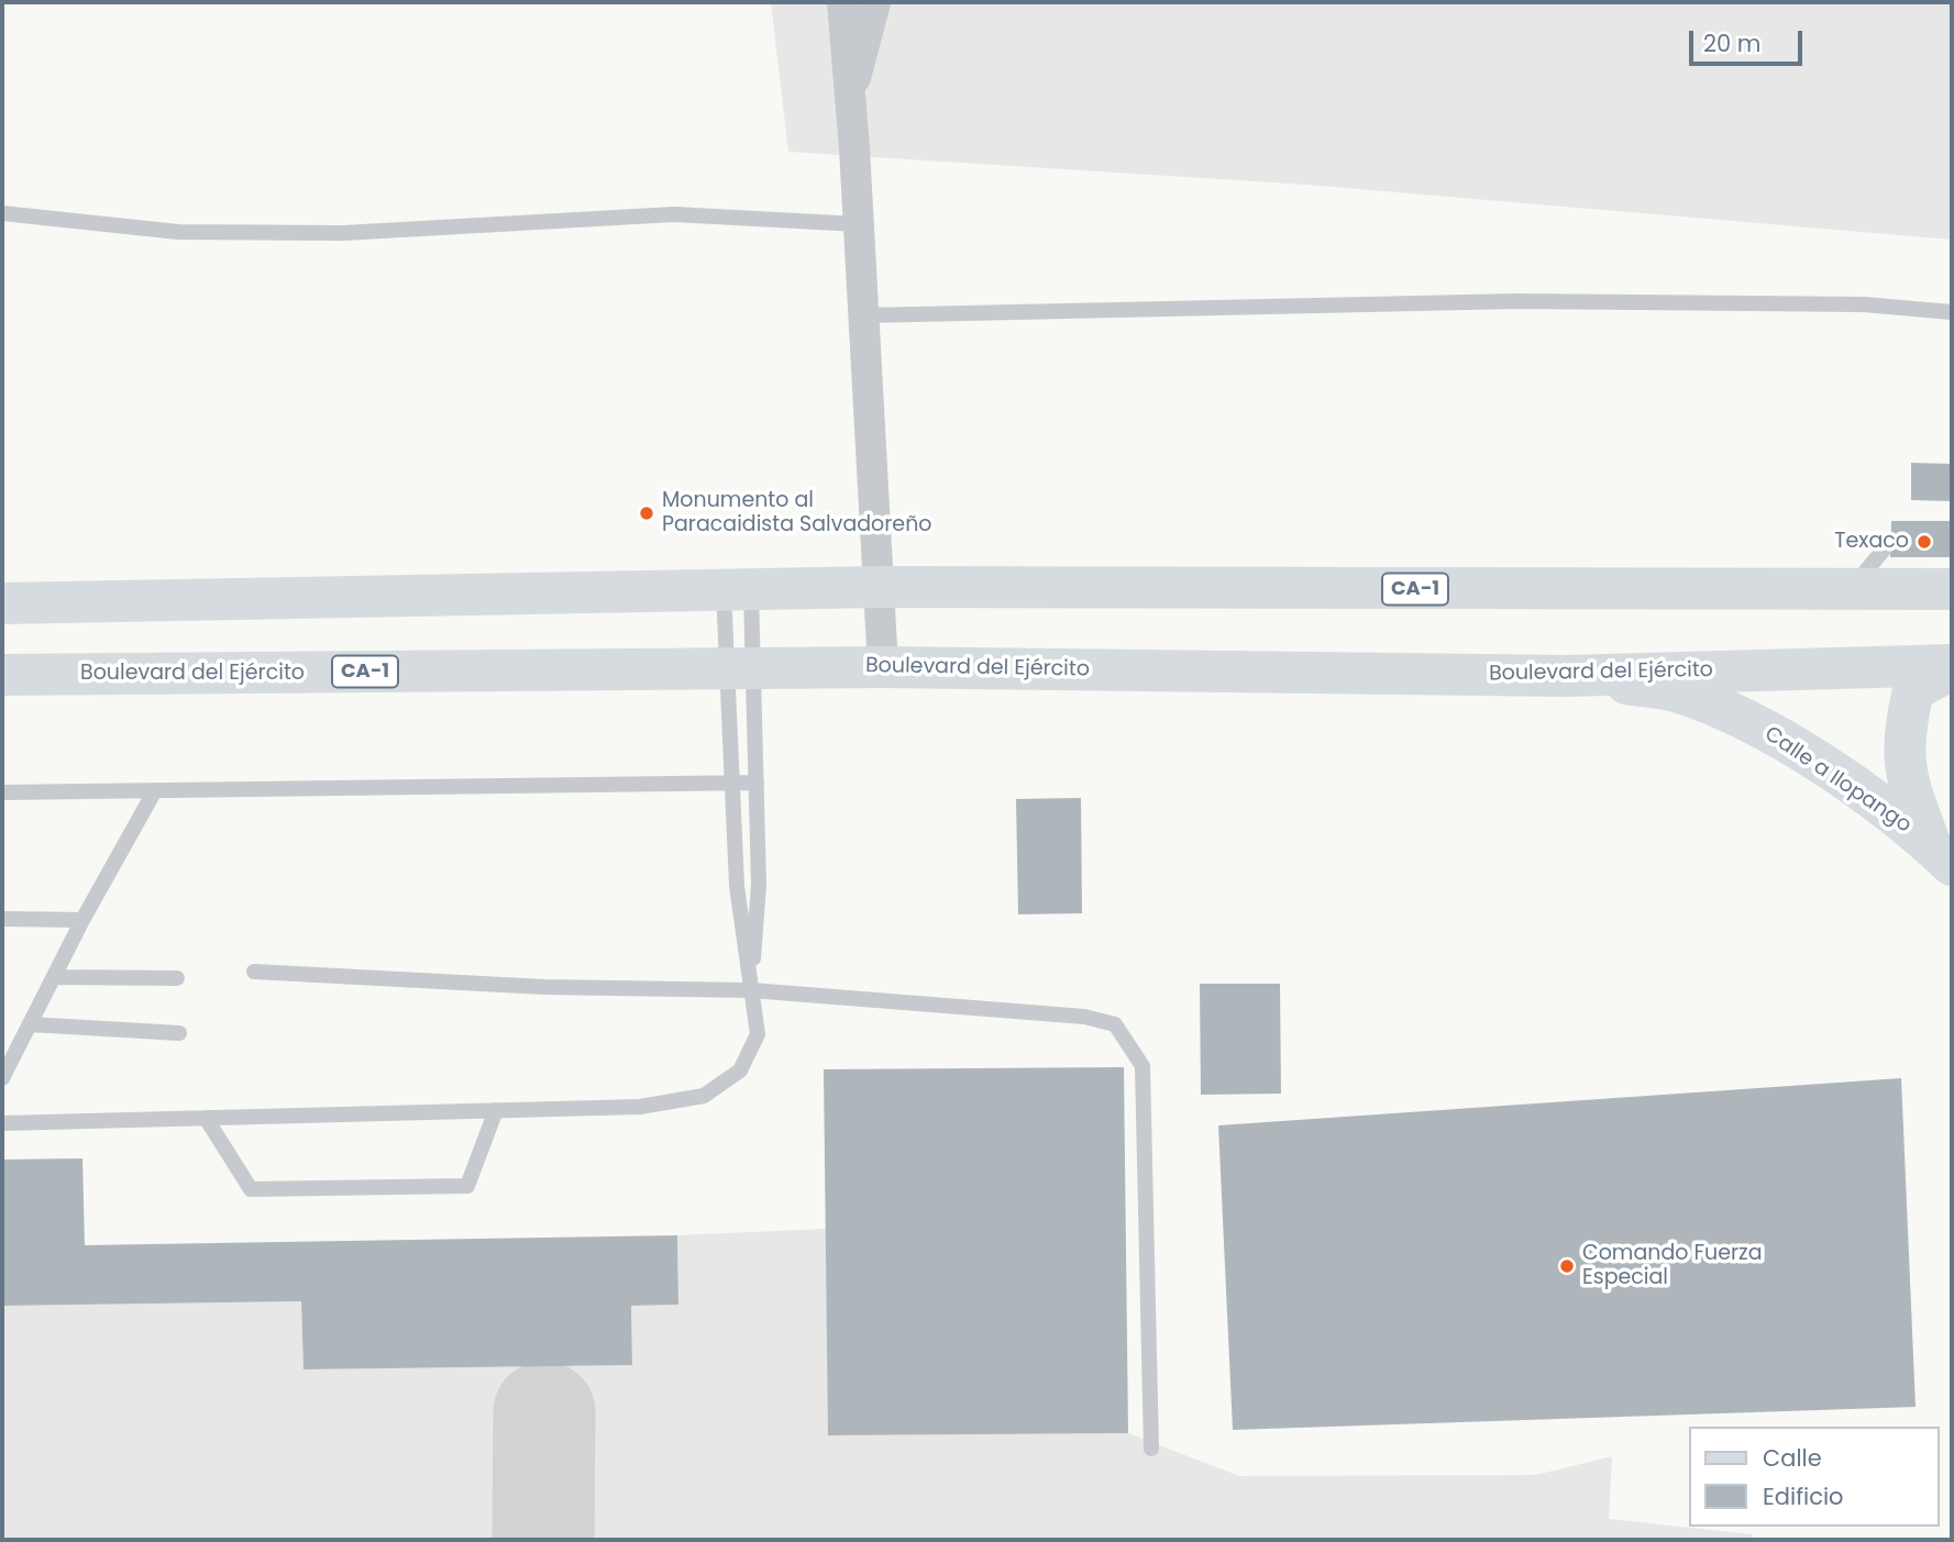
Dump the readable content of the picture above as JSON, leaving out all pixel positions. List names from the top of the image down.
{
  "streets": {
    "main road": ["CA-1", "Boulevard del Ejército", "Calle a Ilopango"]
  },
  "crossings": [
    ["Boulevard del Ejército", "Calle a Ilopango"]
  ],
  "places": ["Monumento al Paracaidista Salvadoreño", "Texaco", "Comando Fuerza Especial"],
  "legend": ["Calle", "Edificio"],
  "scale_bar": "20 m"
}
